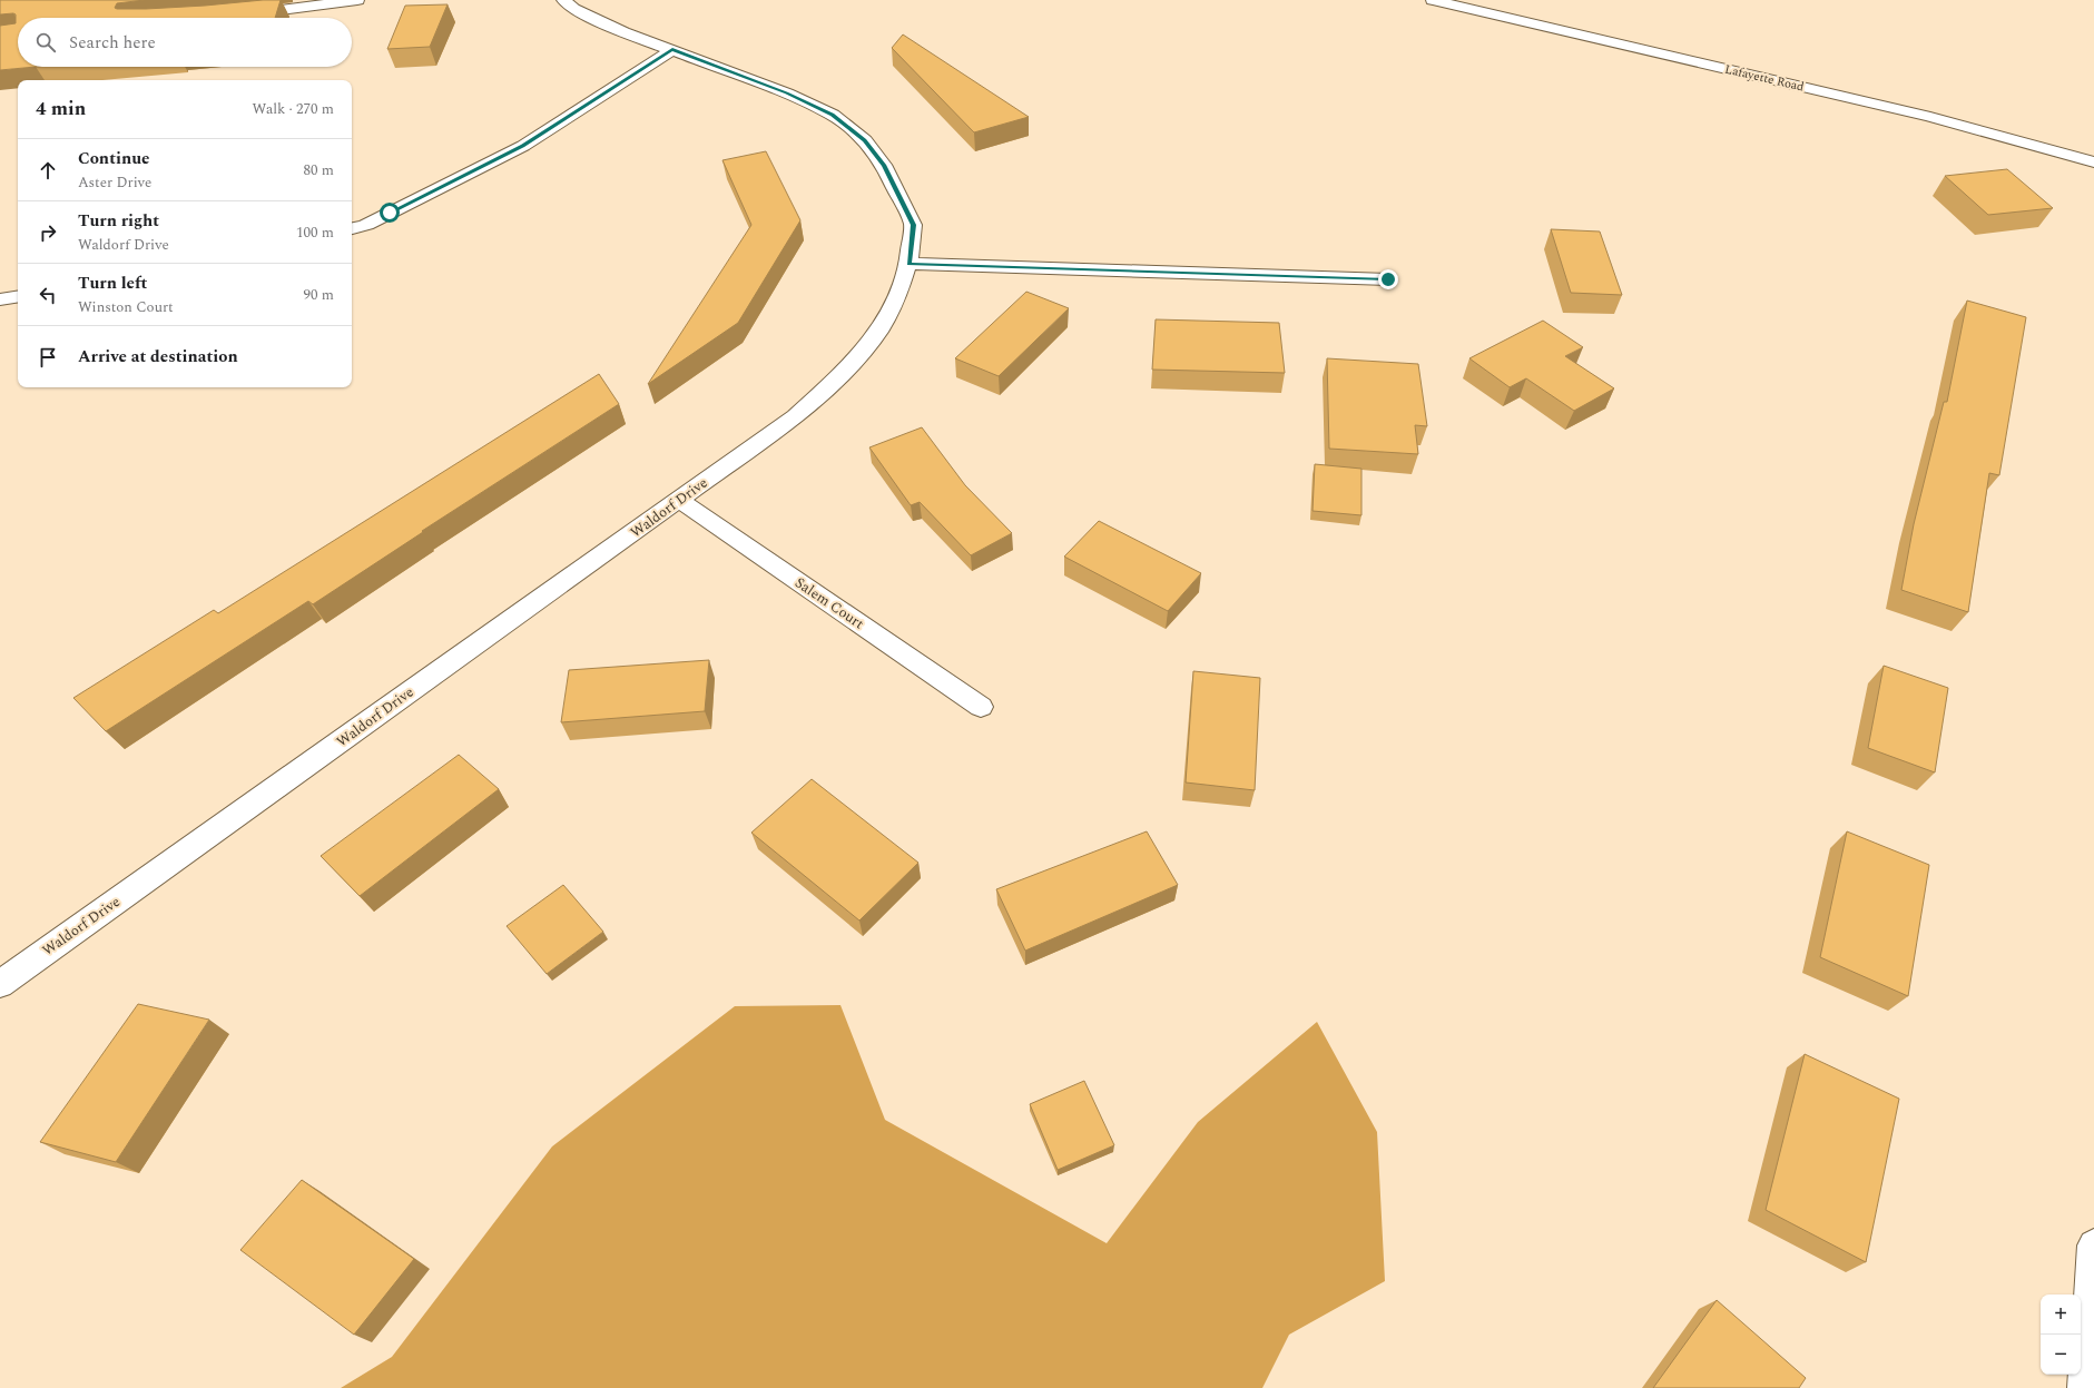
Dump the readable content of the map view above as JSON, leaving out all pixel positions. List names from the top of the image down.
{
  "streets": {
    "street": ["Lafayette Road", "Waldorf Drive", "Salem Court"]
  },
  "crossings": [
    ["Waldorf Drive", "Salem Court"]
  ],
  "page": {
    "search": "Search here",
    "heading": ["4 min", "Walk · 270 m"],
    "list": [
      ["Continue", "Aster Drive", "80 m"],
      ["Turn right", "Waldorf Drive", "100 m"],
      ["Turn left", "Winston Court", "90 m"],
      "Arrive at destination"
    ],
    "map_buttons": ["+", "−"]
  }
}
